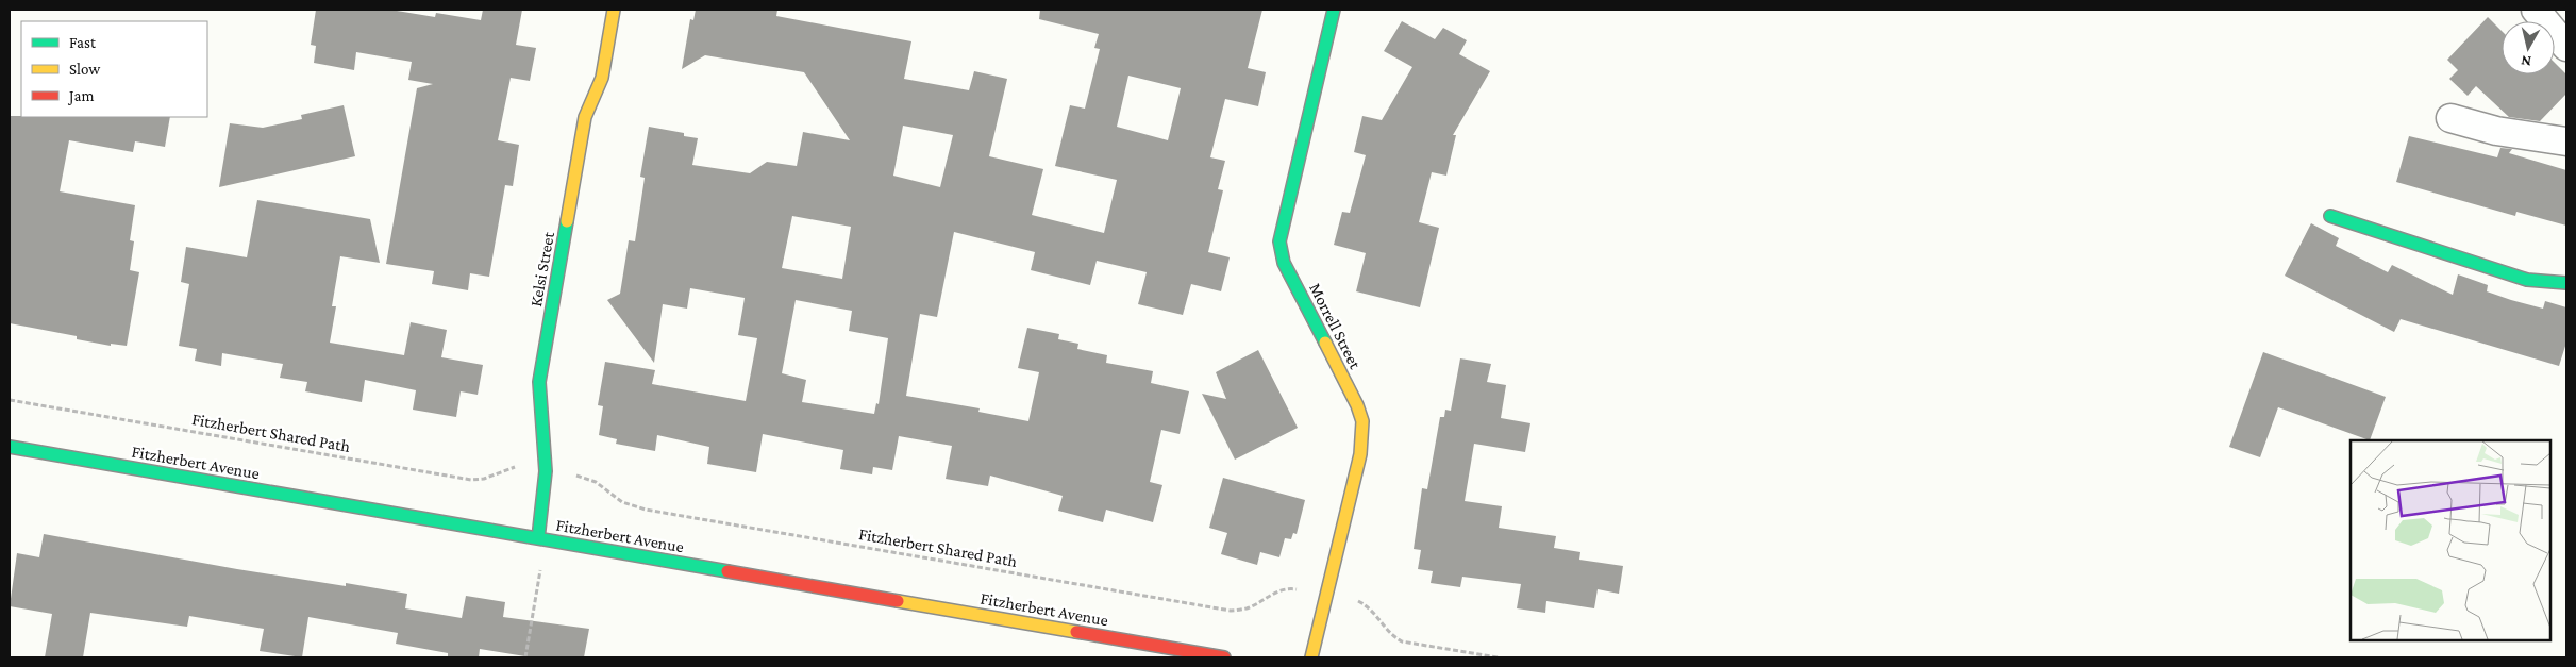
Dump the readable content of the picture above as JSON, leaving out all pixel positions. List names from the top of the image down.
{
  "streets": {
    "street": ["Kelsi Street", "Morrell Street", "Fitzherbert Avenue"],
    "path": ["Fitzherbert Shared Path"]
  },
  "crossings": [
    ["Kelsi Street", "Fitzherbert Avenue"]
  ],
  "legend": ["Fast", "Slow", "Jam"],
  "north": "bottom"
}
